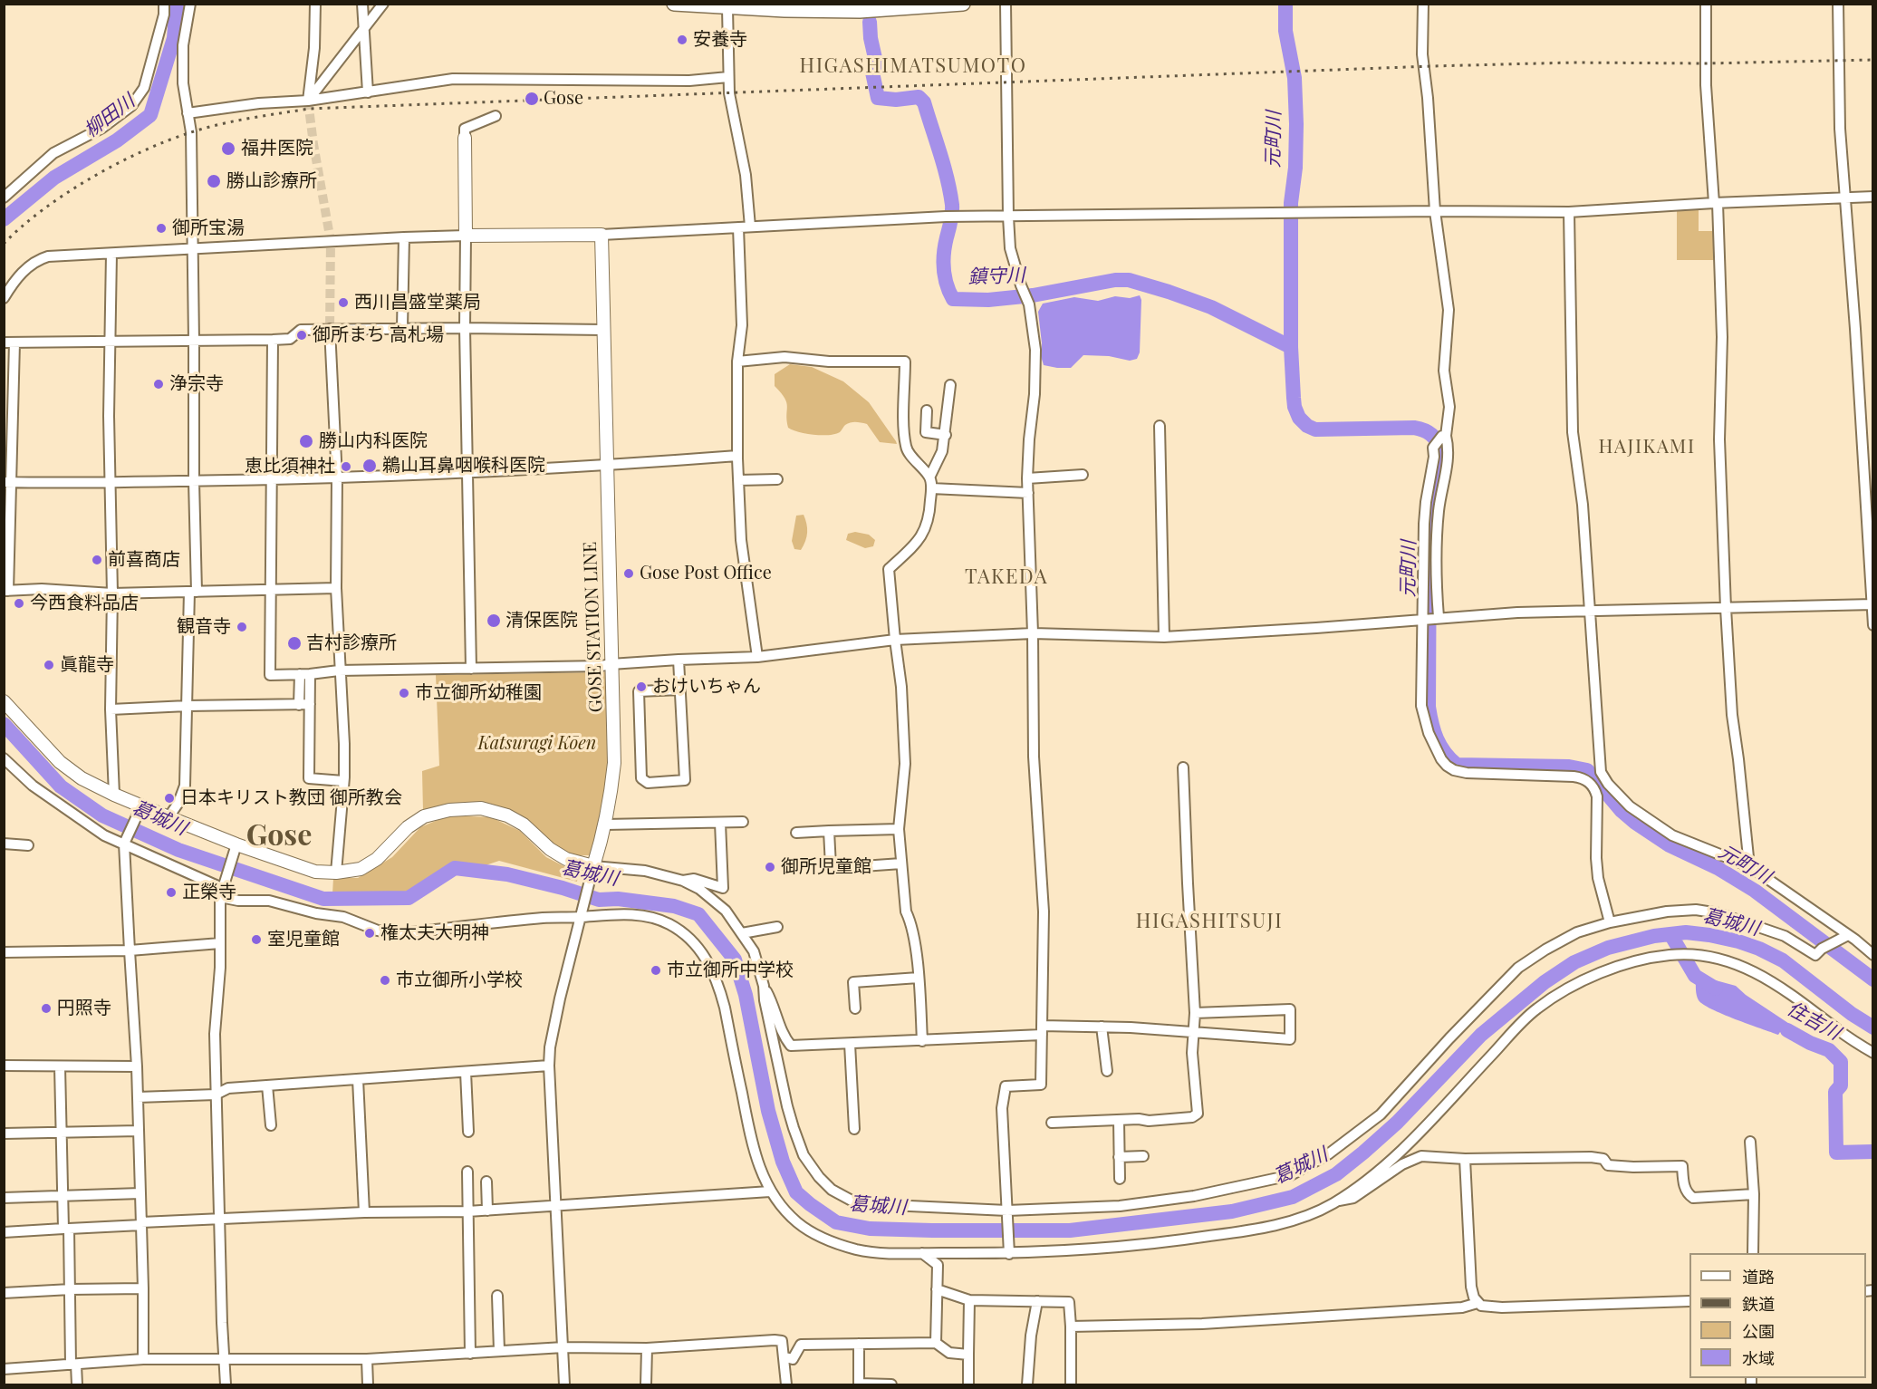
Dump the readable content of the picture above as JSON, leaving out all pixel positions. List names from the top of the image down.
{
  "streets": {
    "main road": ["GOSE STATION LINE"]
  },
  "districts": [
    "HIGASHIMATSUMOTO",
    "HAJIKAMI",
    "TAKEDA",
    "Gose",
    "HIGASHITSUJI"
  ],
  "water": [
    "柳田川",
    "元町川",
    "鎮守川",
    "葛城川",
    "住吉川"
  ],
  "parks": ["Katsuragi Kōen"],
  "places": [
    "安養寺",
    "Gose",
    "福井医院",
    "勝山診療所",
    "御所宝湯",
    "西川昌盛堂薬局",
    "御所まち 高札場",
    "浄宗寺",
    "勝山内科医院",
    "鵜山耳鼻咽喉科医院",
    "恵比須神社",
    "前喜商店",
    "Gose Post Office",
    "今西食料品店",
    "清保医院",
    "観音寺",
    "吉村診療所",
    "眞龍寺",
    "おけいちゃん",
    "市立御所幼稚園",
    "日本キリスト教団 御所教会",
    "御所児童館",
    "正榮寺",
    "権太夫大明神",
    "室児童館",
    "市立御所中学校",
    "市立御所小学校",
    "円照寺"
  ],
  "legend": [
    "道路",
    "鉄道",
    "公園",
    "水域"
  ]
}
